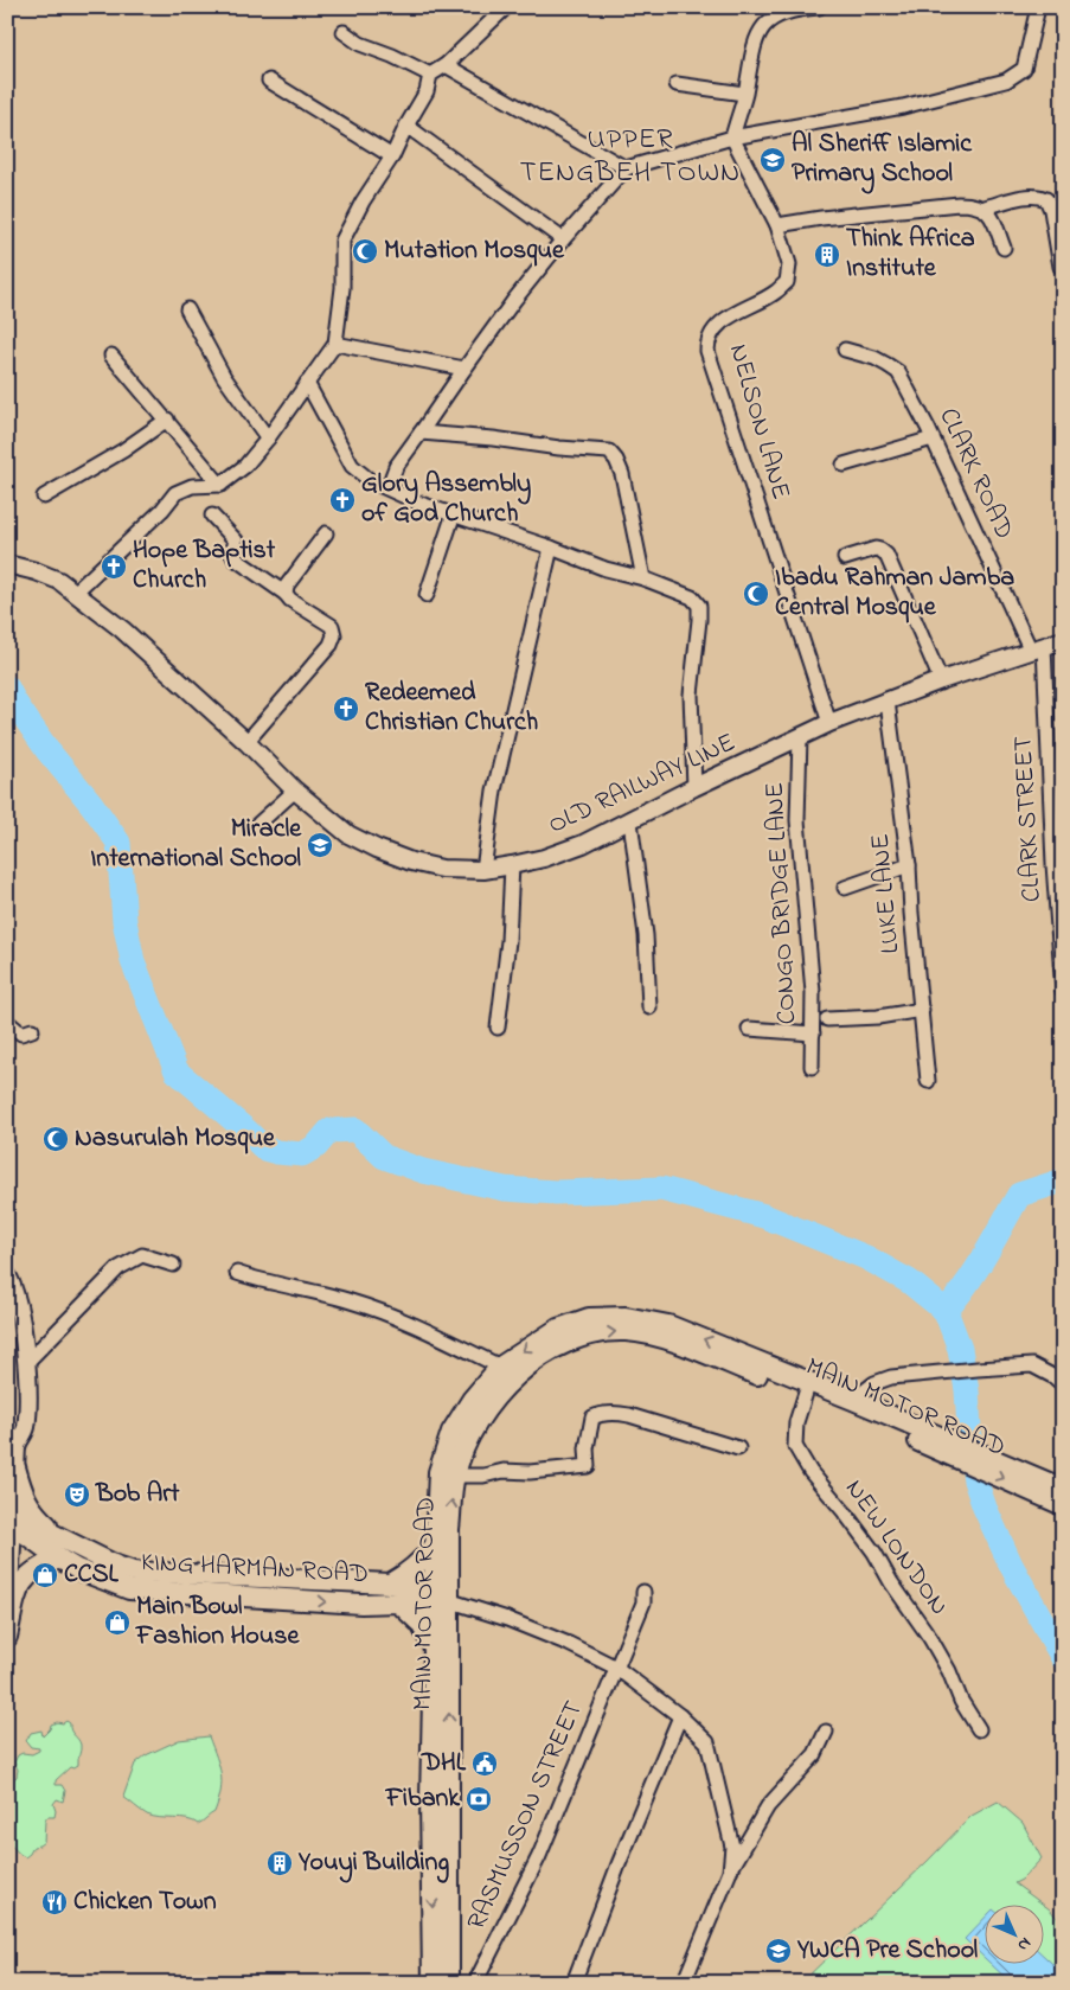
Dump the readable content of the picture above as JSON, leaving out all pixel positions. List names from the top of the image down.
{
  "streets": {
    "main road": ["MAIN MOTOR ROAD", "KING HARMAN ROAD"],
    "street": [
      "NELSON LANE",
      "CLARK ROAD",
      "OLD RAILWAY LINE",
      "CLARK STREET",
      "LUKE LANE",
      "CONGO BRIDGE LANE",
      "NEW LONDON",
      "RASMUSSON STREET"
    ]
  },
  "crossings": [
    ["NELSON LANE", "OLD RAILWAY LINE"],
    ["CLARK ROAD", "OLD RAILWAY LINE"],
    ["CLARK ROAD", "CLARK STREET"],
    ["OLD RAILWAY LINE", "CLARK STREET"],
    ["OLD RAILWAY LINE", "LUKE LANE"],
    ["OLD RAILWAY LINE", "CONGO BRIDGE LANE"],
    ["MAIN MOTOR ROAD", "NEW LONDON"],
    ["MAIN MOTOR ROAD", "KING HARMAN ROAD"]
  ],
  "districts": ["UPPER TENGBEH TOWN"],
  "places": {
    "school or university": ["Al Sheriff Islamic Primary School", "Miracle International School", "YWCA Pre School"],
    "mosque": ["Mutation Mosque", "Ibadu Rahman Jamba Central Mosque", "Nasurulah Mosque"],
    "building": ["Think Africa Institute", "Youyi Building"],
    "church": ["Glory Assembly of God Church", "Hope Baptist Church", "Redeemed Christian Church"],
    "theatre": ["Bob Art"],
    "shop": ["CCSL", "Main Bowl Fashion House"],
    "public building": ["DHL"],
    "bank": ["Fibank"],
    "restaurant": ["Chicken Town"]
  },
  "north": "bottom right"
}
